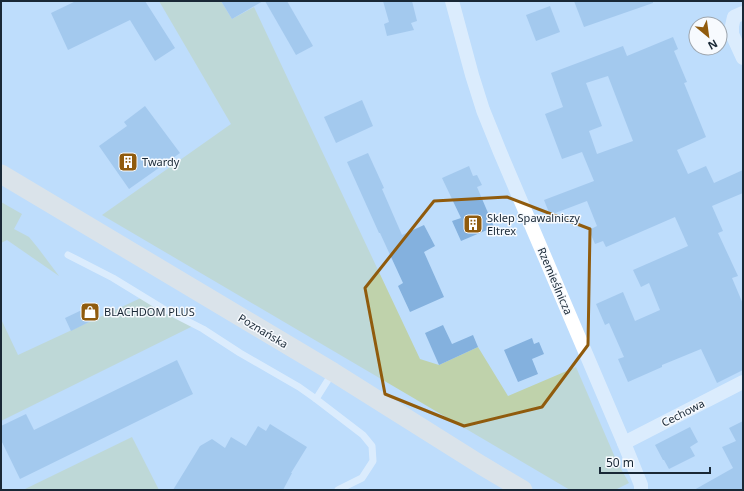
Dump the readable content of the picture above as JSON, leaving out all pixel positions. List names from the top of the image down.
{
  "streets": {
    "main road": ["Poznańska"],
    "street": ["Rzemieślnicza", "Cechowa"]
  },
  "crossings": [
    ["Rzemieślnicza", "Cechowa"]
  ],
  "places": {
    "building": ["Twardy", "Sklep Spawalniczy Eltrex"],
    "shop": ["BLACHDOM PLUS"]
  },
  "scale_bar": "50 m",
  "north": "bottom right"
}
